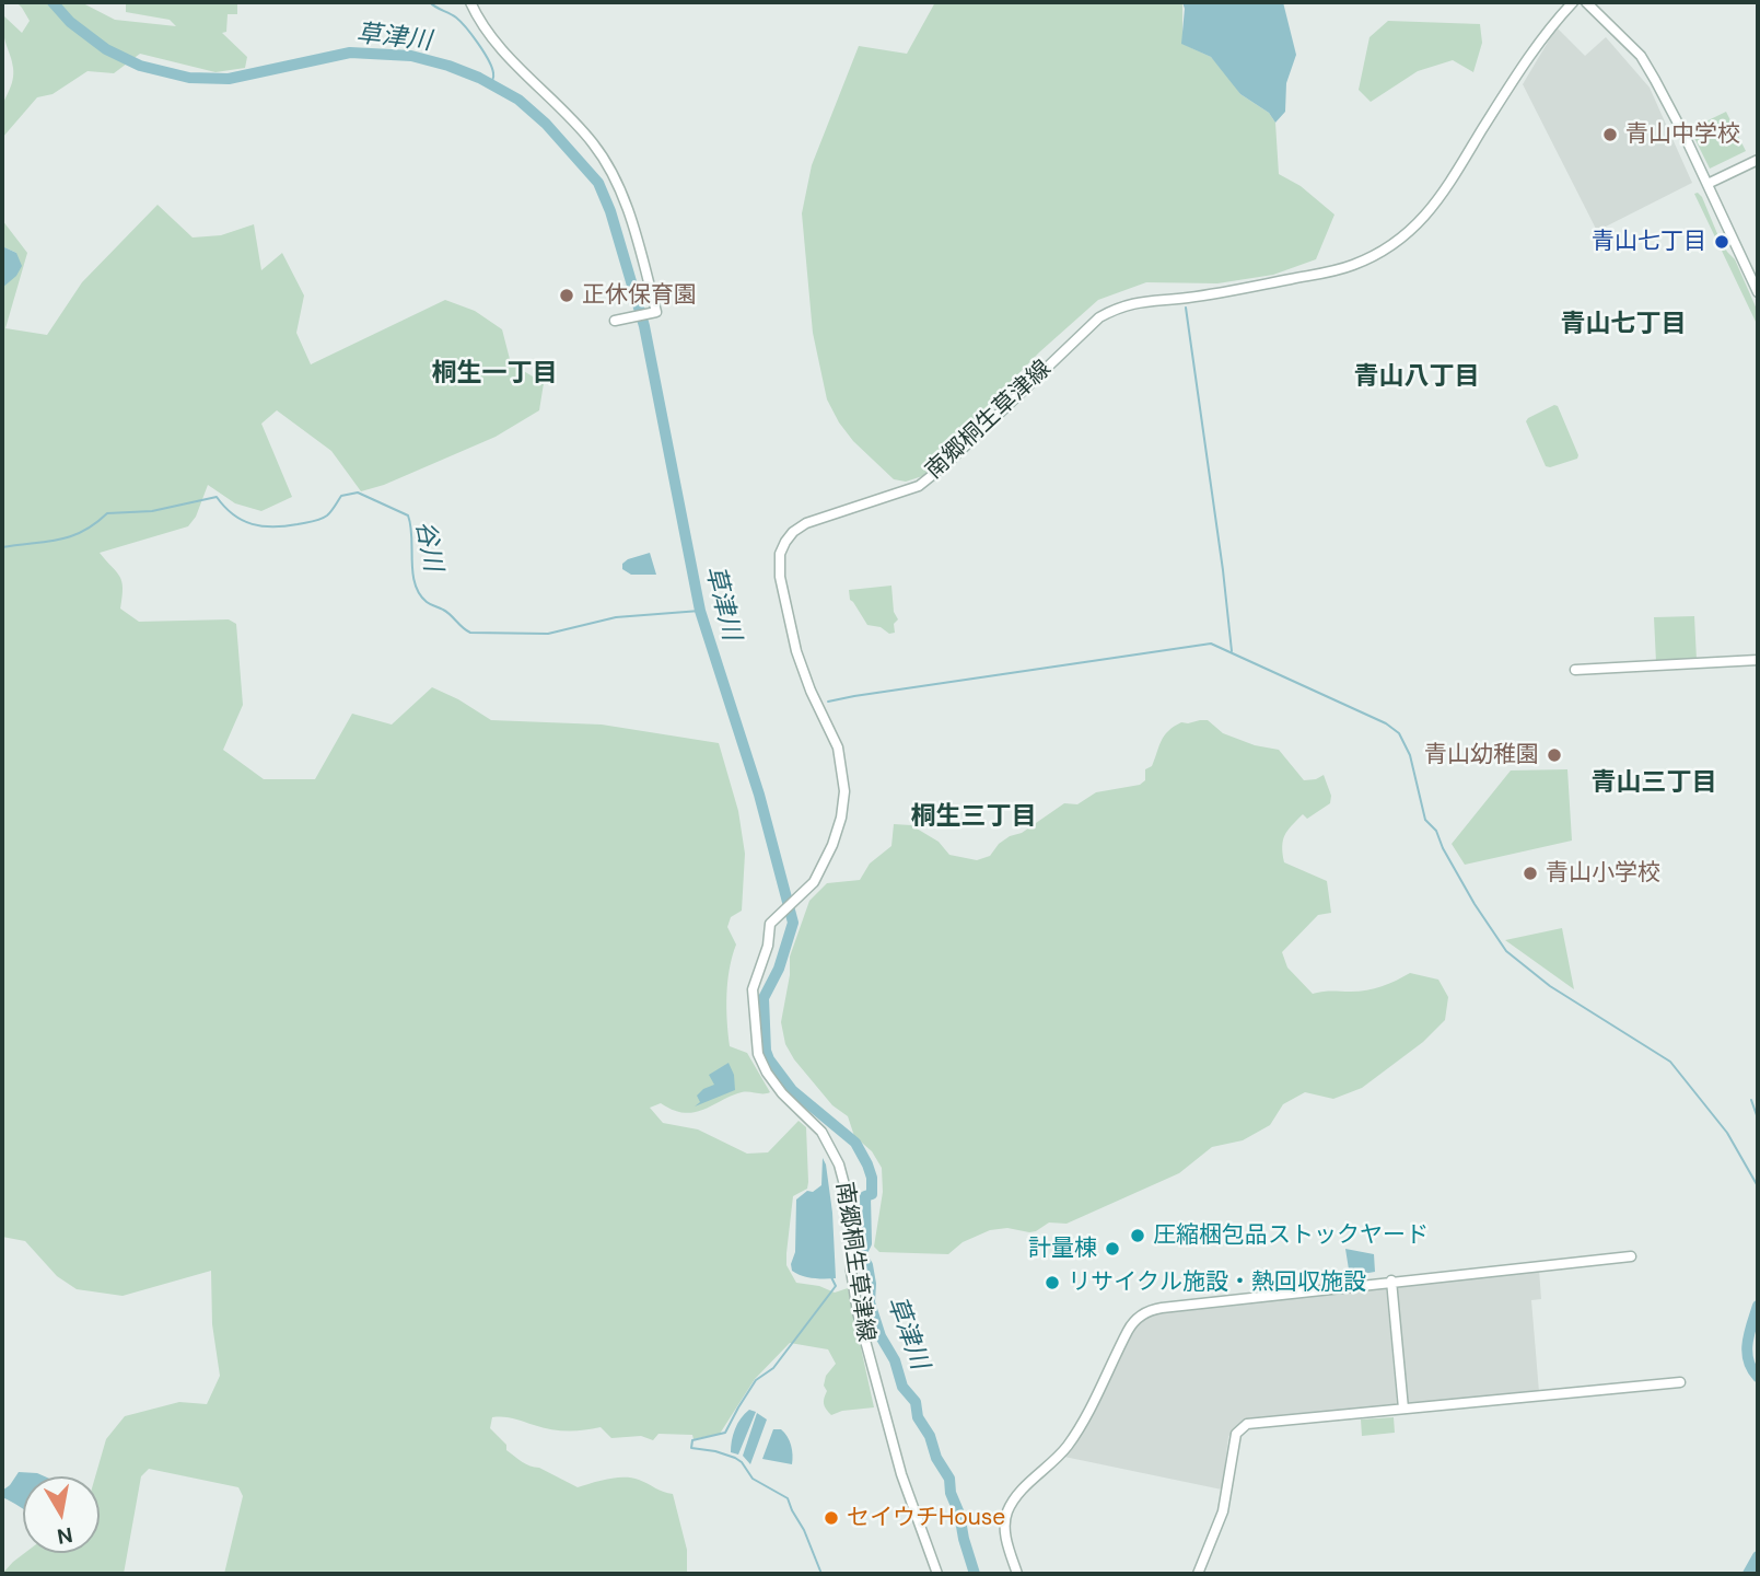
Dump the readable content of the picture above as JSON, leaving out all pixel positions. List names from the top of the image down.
{
  "streets": {
    "street": ["南郷桐生草津線"]
  },
  "districts": [
    "青山七丁目",
    "桐生一丁目",
    "青山八丁目",
    "青山三丁目",
    "桐生三丁目"
  ],
  "water": ["草津川", "谷川"],
  "places": [
    "青山中学校",
    "青山七丁目",
    "正休保育園",
    "青山幼稚園",
    "青山小学校",
    "圧縮梱包品ストックヤード",
    "計量棟",
    "リサイクル施設・熱回収施設",
    "セイウチHouse"
  ],
  "north": "bottom"
}
